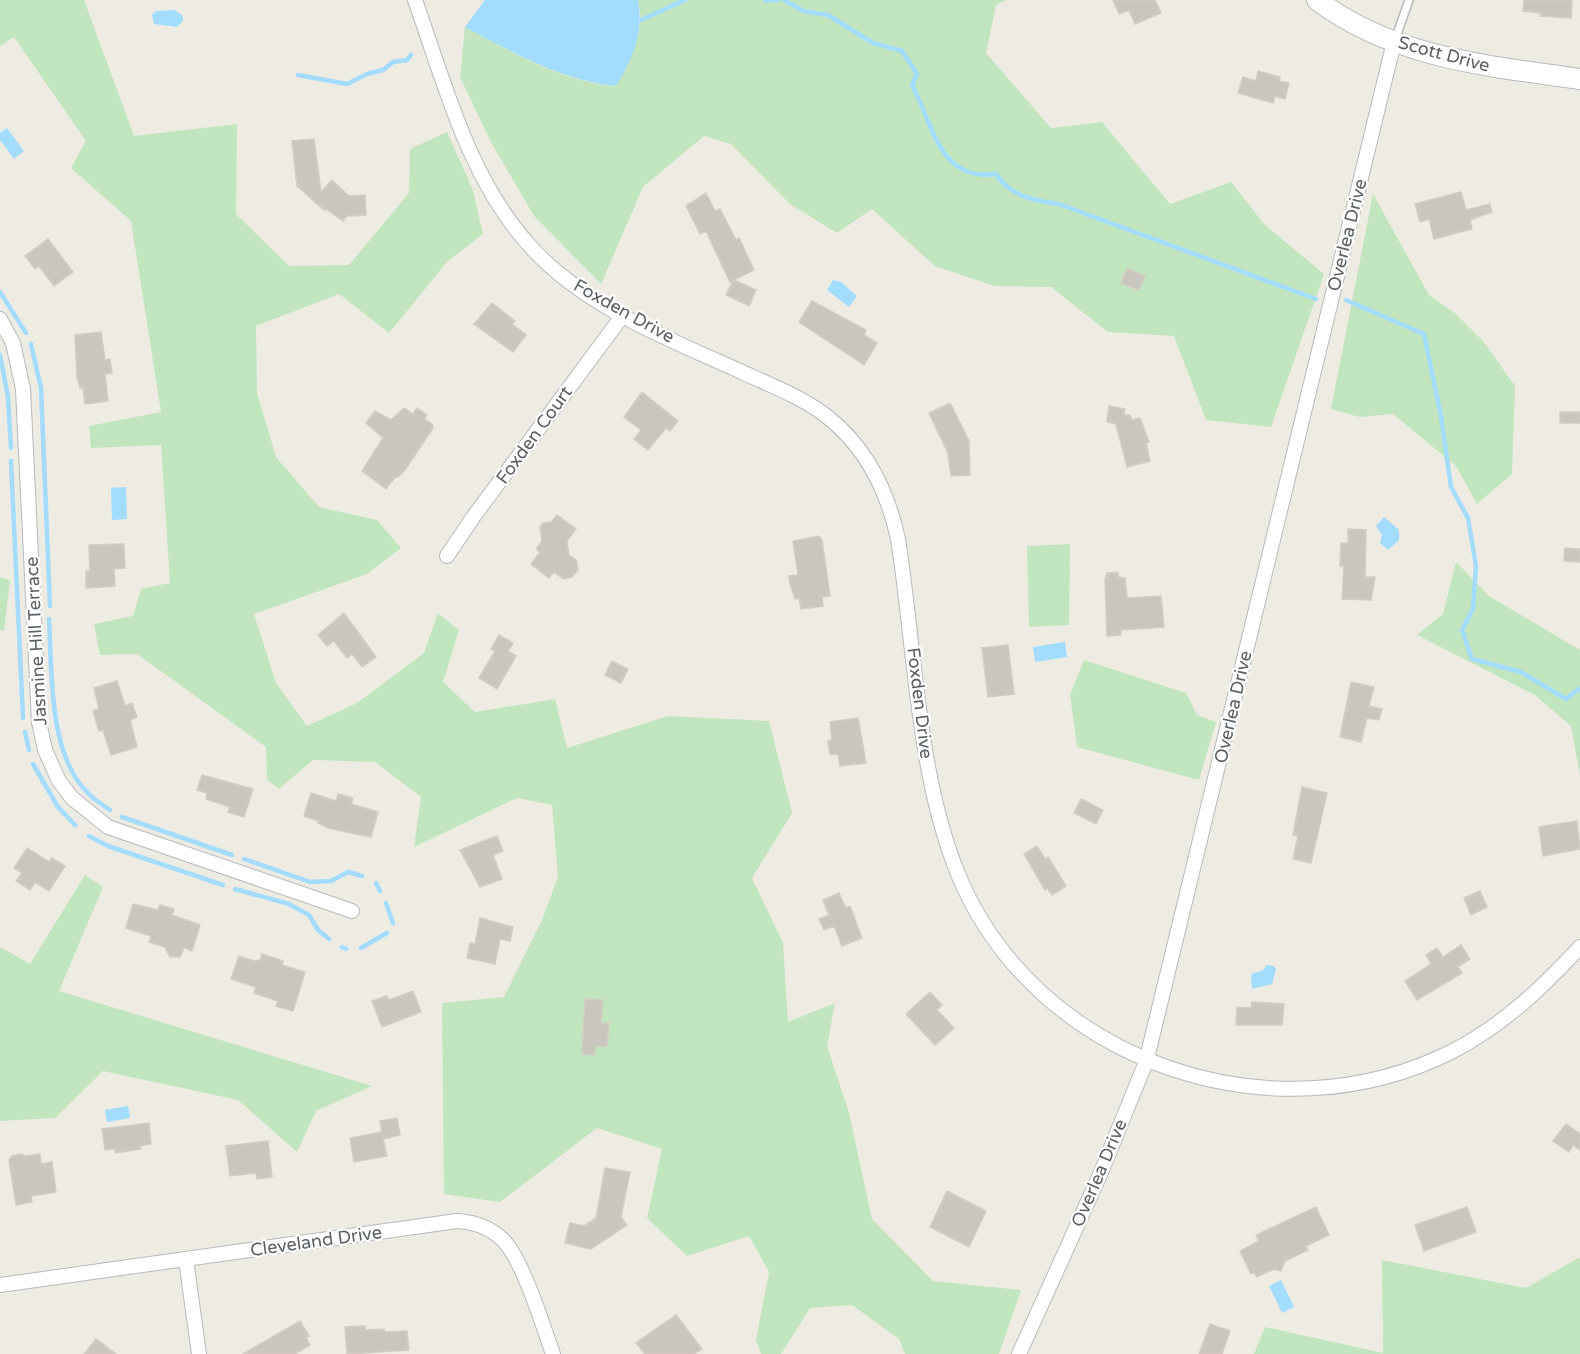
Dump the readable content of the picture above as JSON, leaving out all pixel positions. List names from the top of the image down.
{
  "streets": {
    "street": [
      "Scott Drive",
      "Overlea Drive",
      "Foxden Drive",
      "Foxden Court",
      "Jasmine Hill Terrace",
      "Cleveland Drive"
    ]
  },
  "crossings": [
    ["Scott Drive", "Overlea Drive"],
    ["Overlea Drive", "Foxden Drive"],
    ["Foxden Drive", "Foxden Court"]
  ]
}
